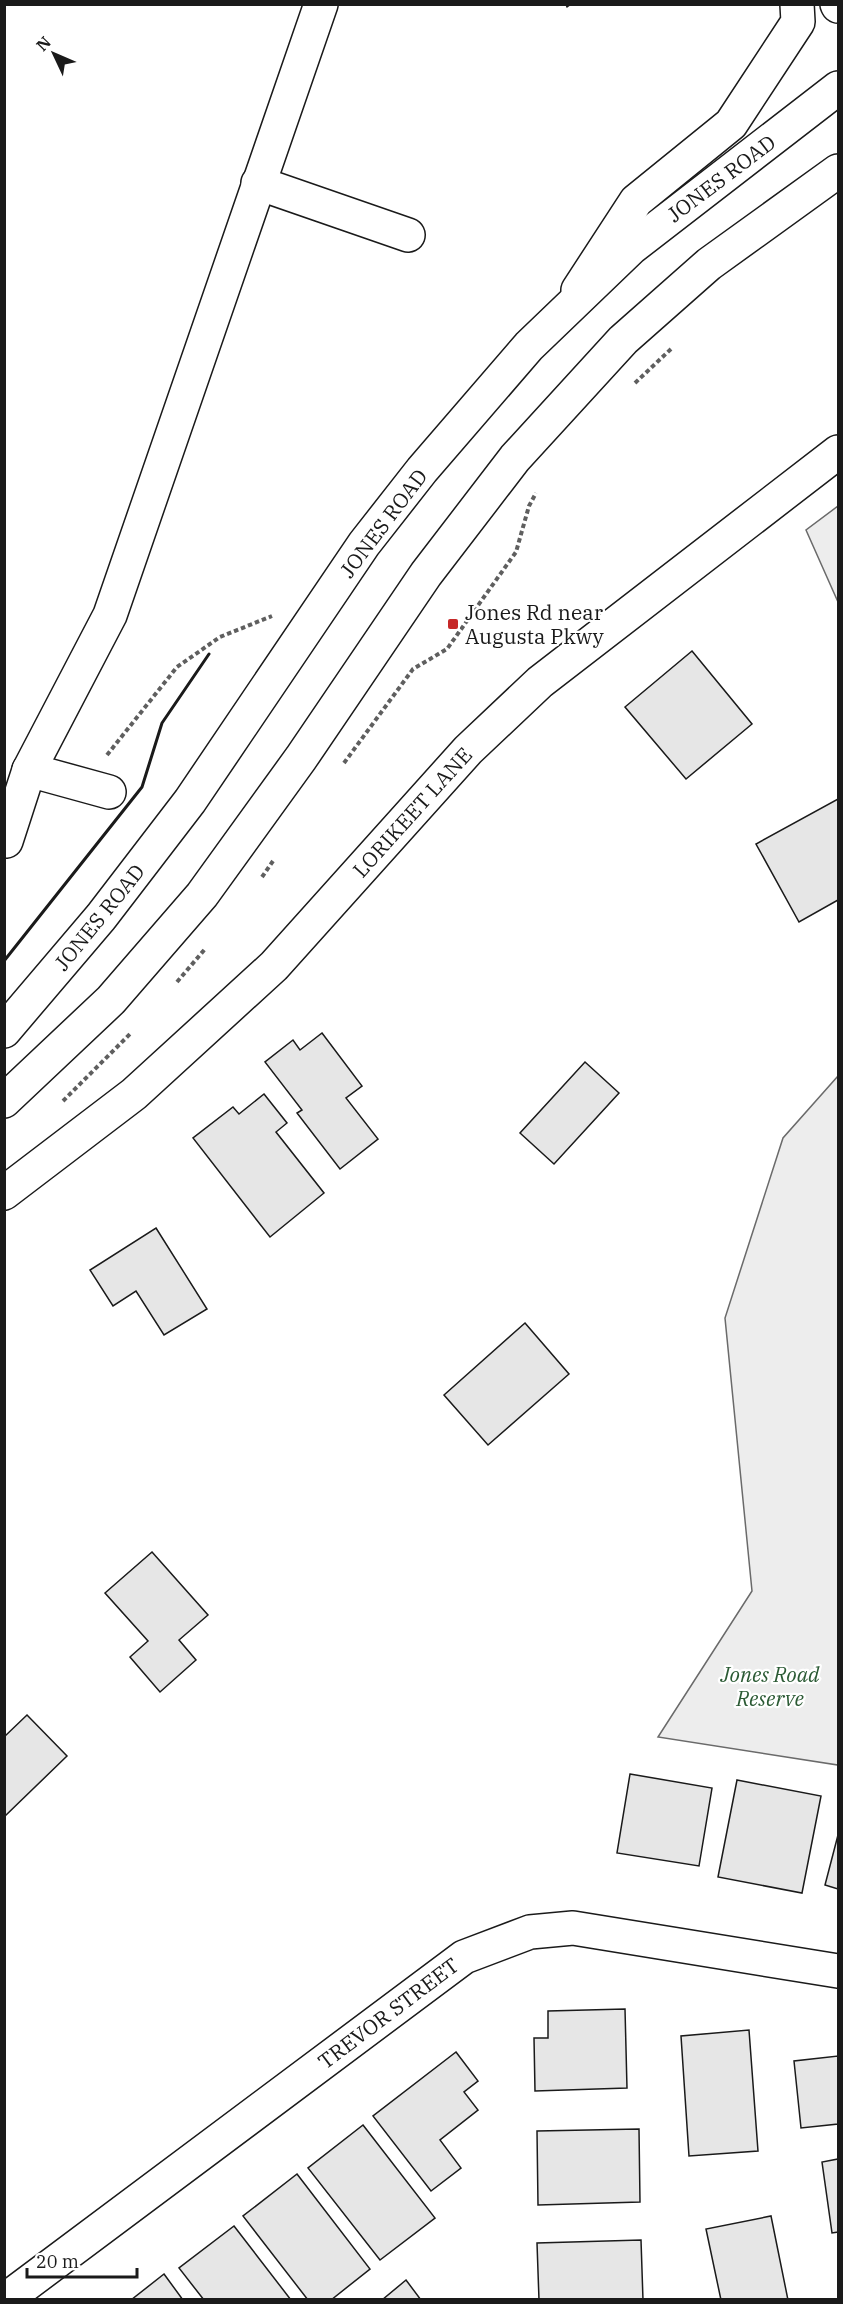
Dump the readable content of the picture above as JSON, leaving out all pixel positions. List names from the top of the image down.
{
  "streets": {
    "street": ["JONES ROAD", "LORIKEET LANE", "TREVOR STREET"]
  },
  "parks": ["Jones Road Reserve"],
  "places": {
    "transit": ["Jones Rd near Augusta Pkwy"]
  },
  "scale_bar": "20 m",
  "north": "top left"
}
